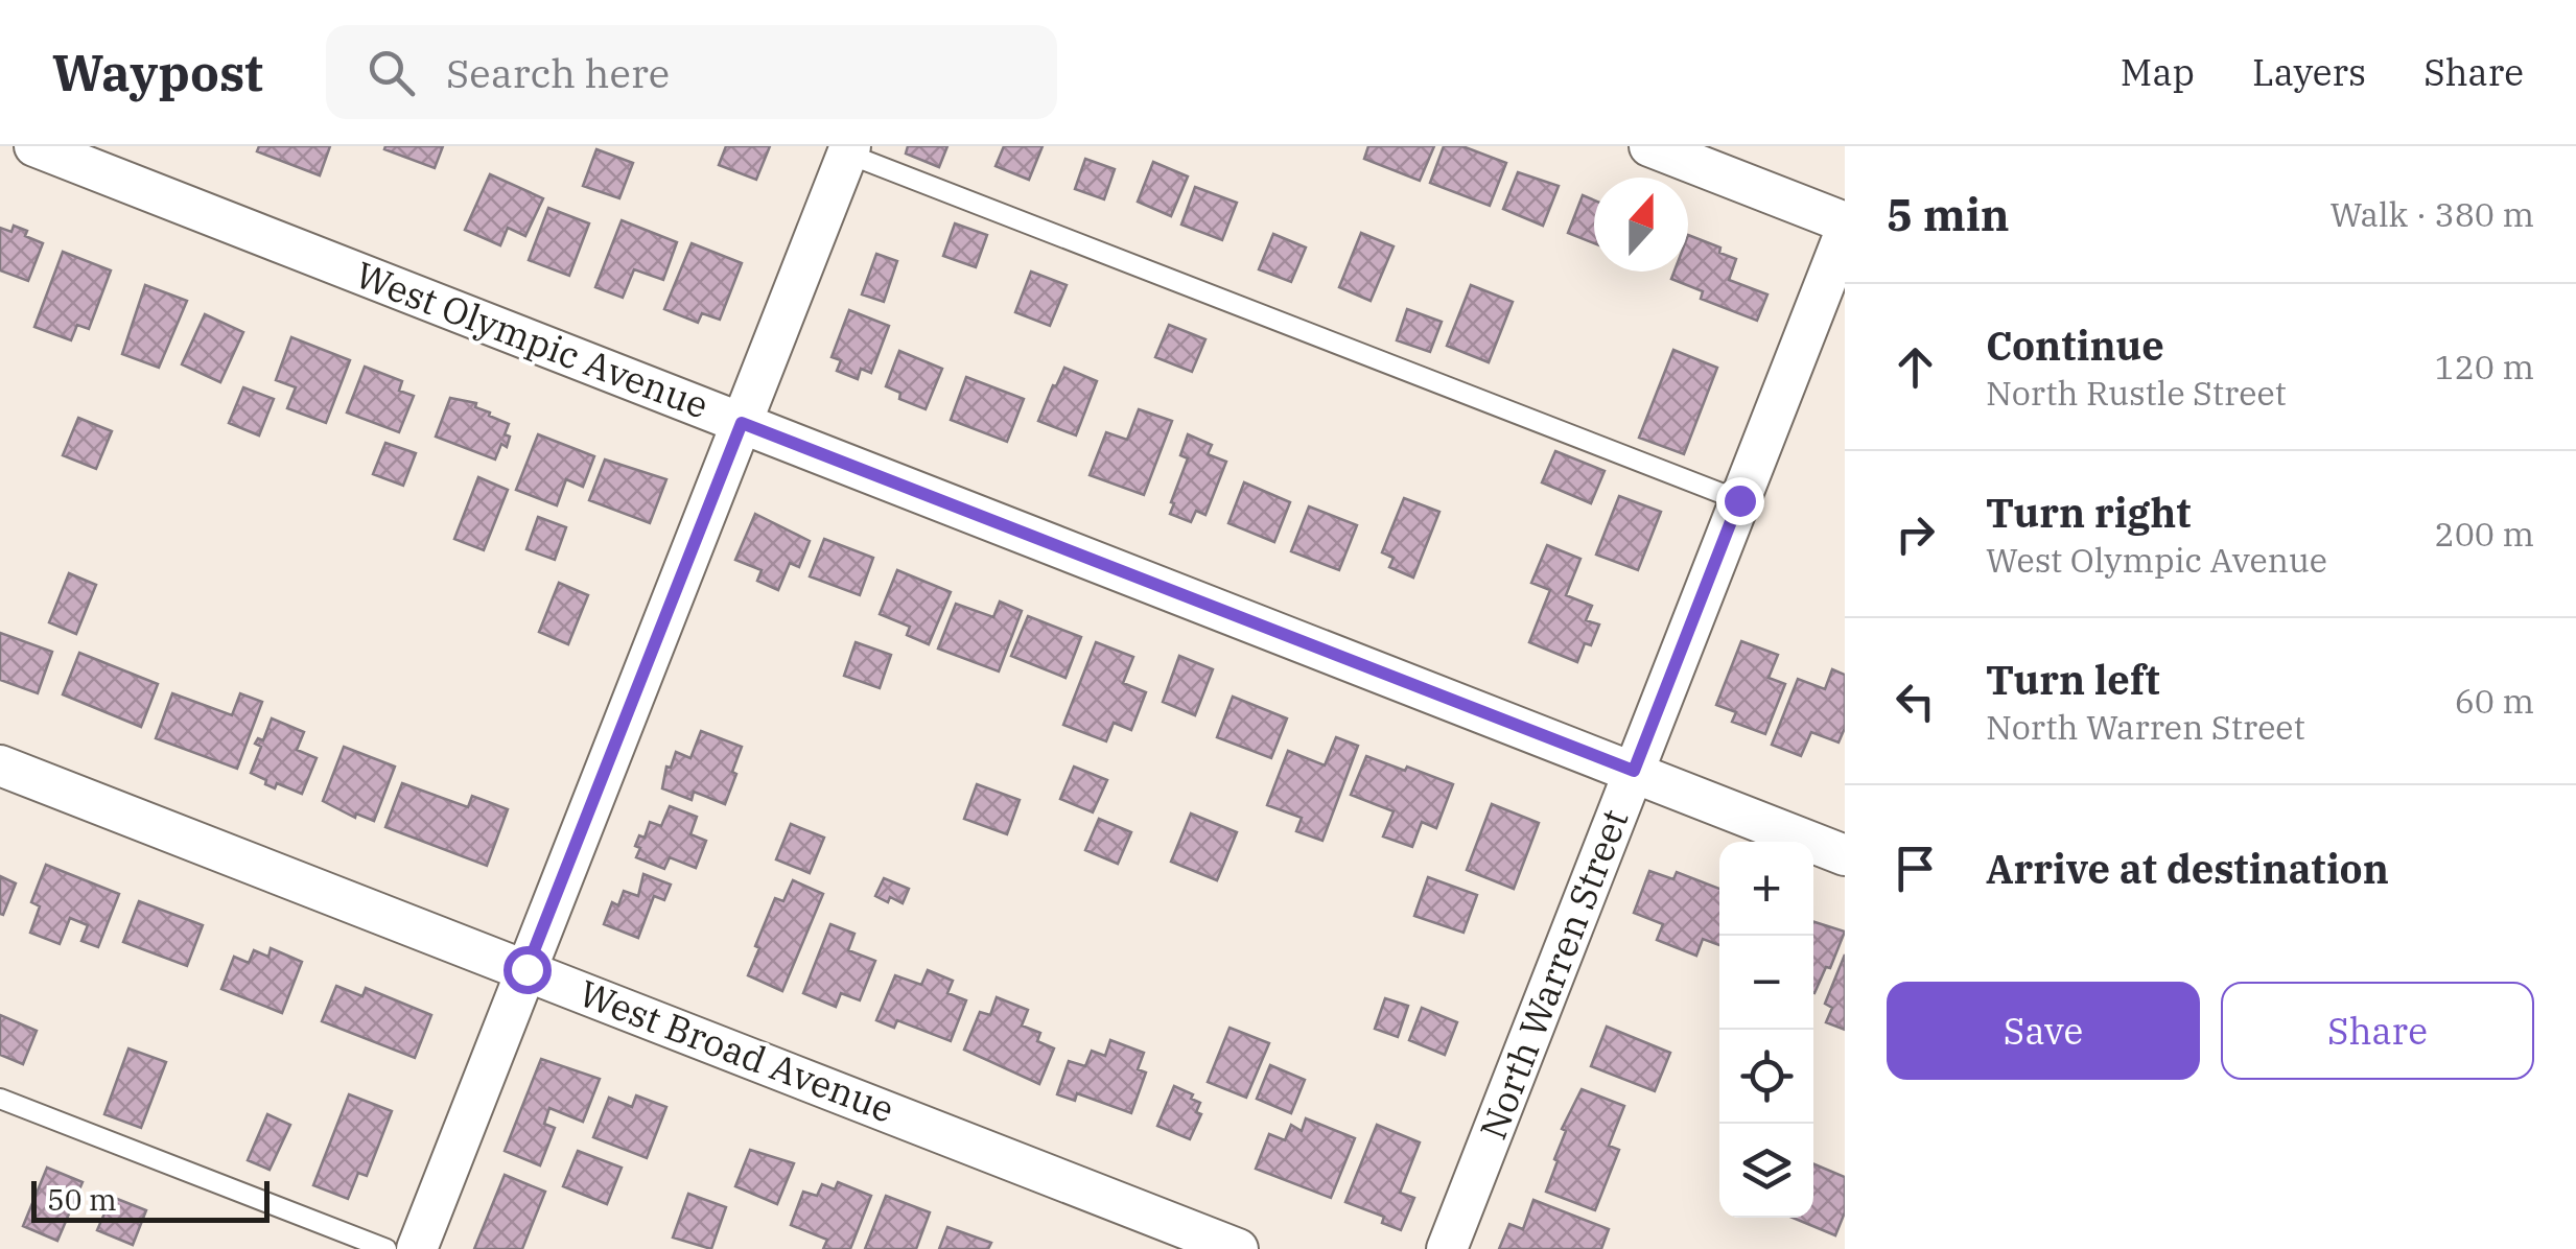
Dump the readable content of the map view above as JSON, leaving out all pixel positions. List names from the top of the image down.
{
  "streets": {
    "street": ["West Olympic Avenue", "North Warren Street", "West Broad Avenue"]
  },
  "crossings": [
    ["West Olympic Avenue", "North Warren Street"]
  ],
  "scale_bar": "50 m",
  "north": "top",
  "page": {
    "header": "Waypost",
    "search": "Search here",
    "nav": ["Map", "Layers", "Share"],
    "heading": ["5 min", "Walk · 380 m"],
    "list": [
      ["Continue", "North Rustle Street", "120 m"],
      ["Turn right", "West Olympic Avenue", "200 m"],
      ["Turn left", "North Warren Street", "60 m"],
      "Arrive at destination"
    ],
    "map_buttons": ["+", "−"],
    "buttons": ["Save", "Share"],
    "scale": "50 m"
  }
}
